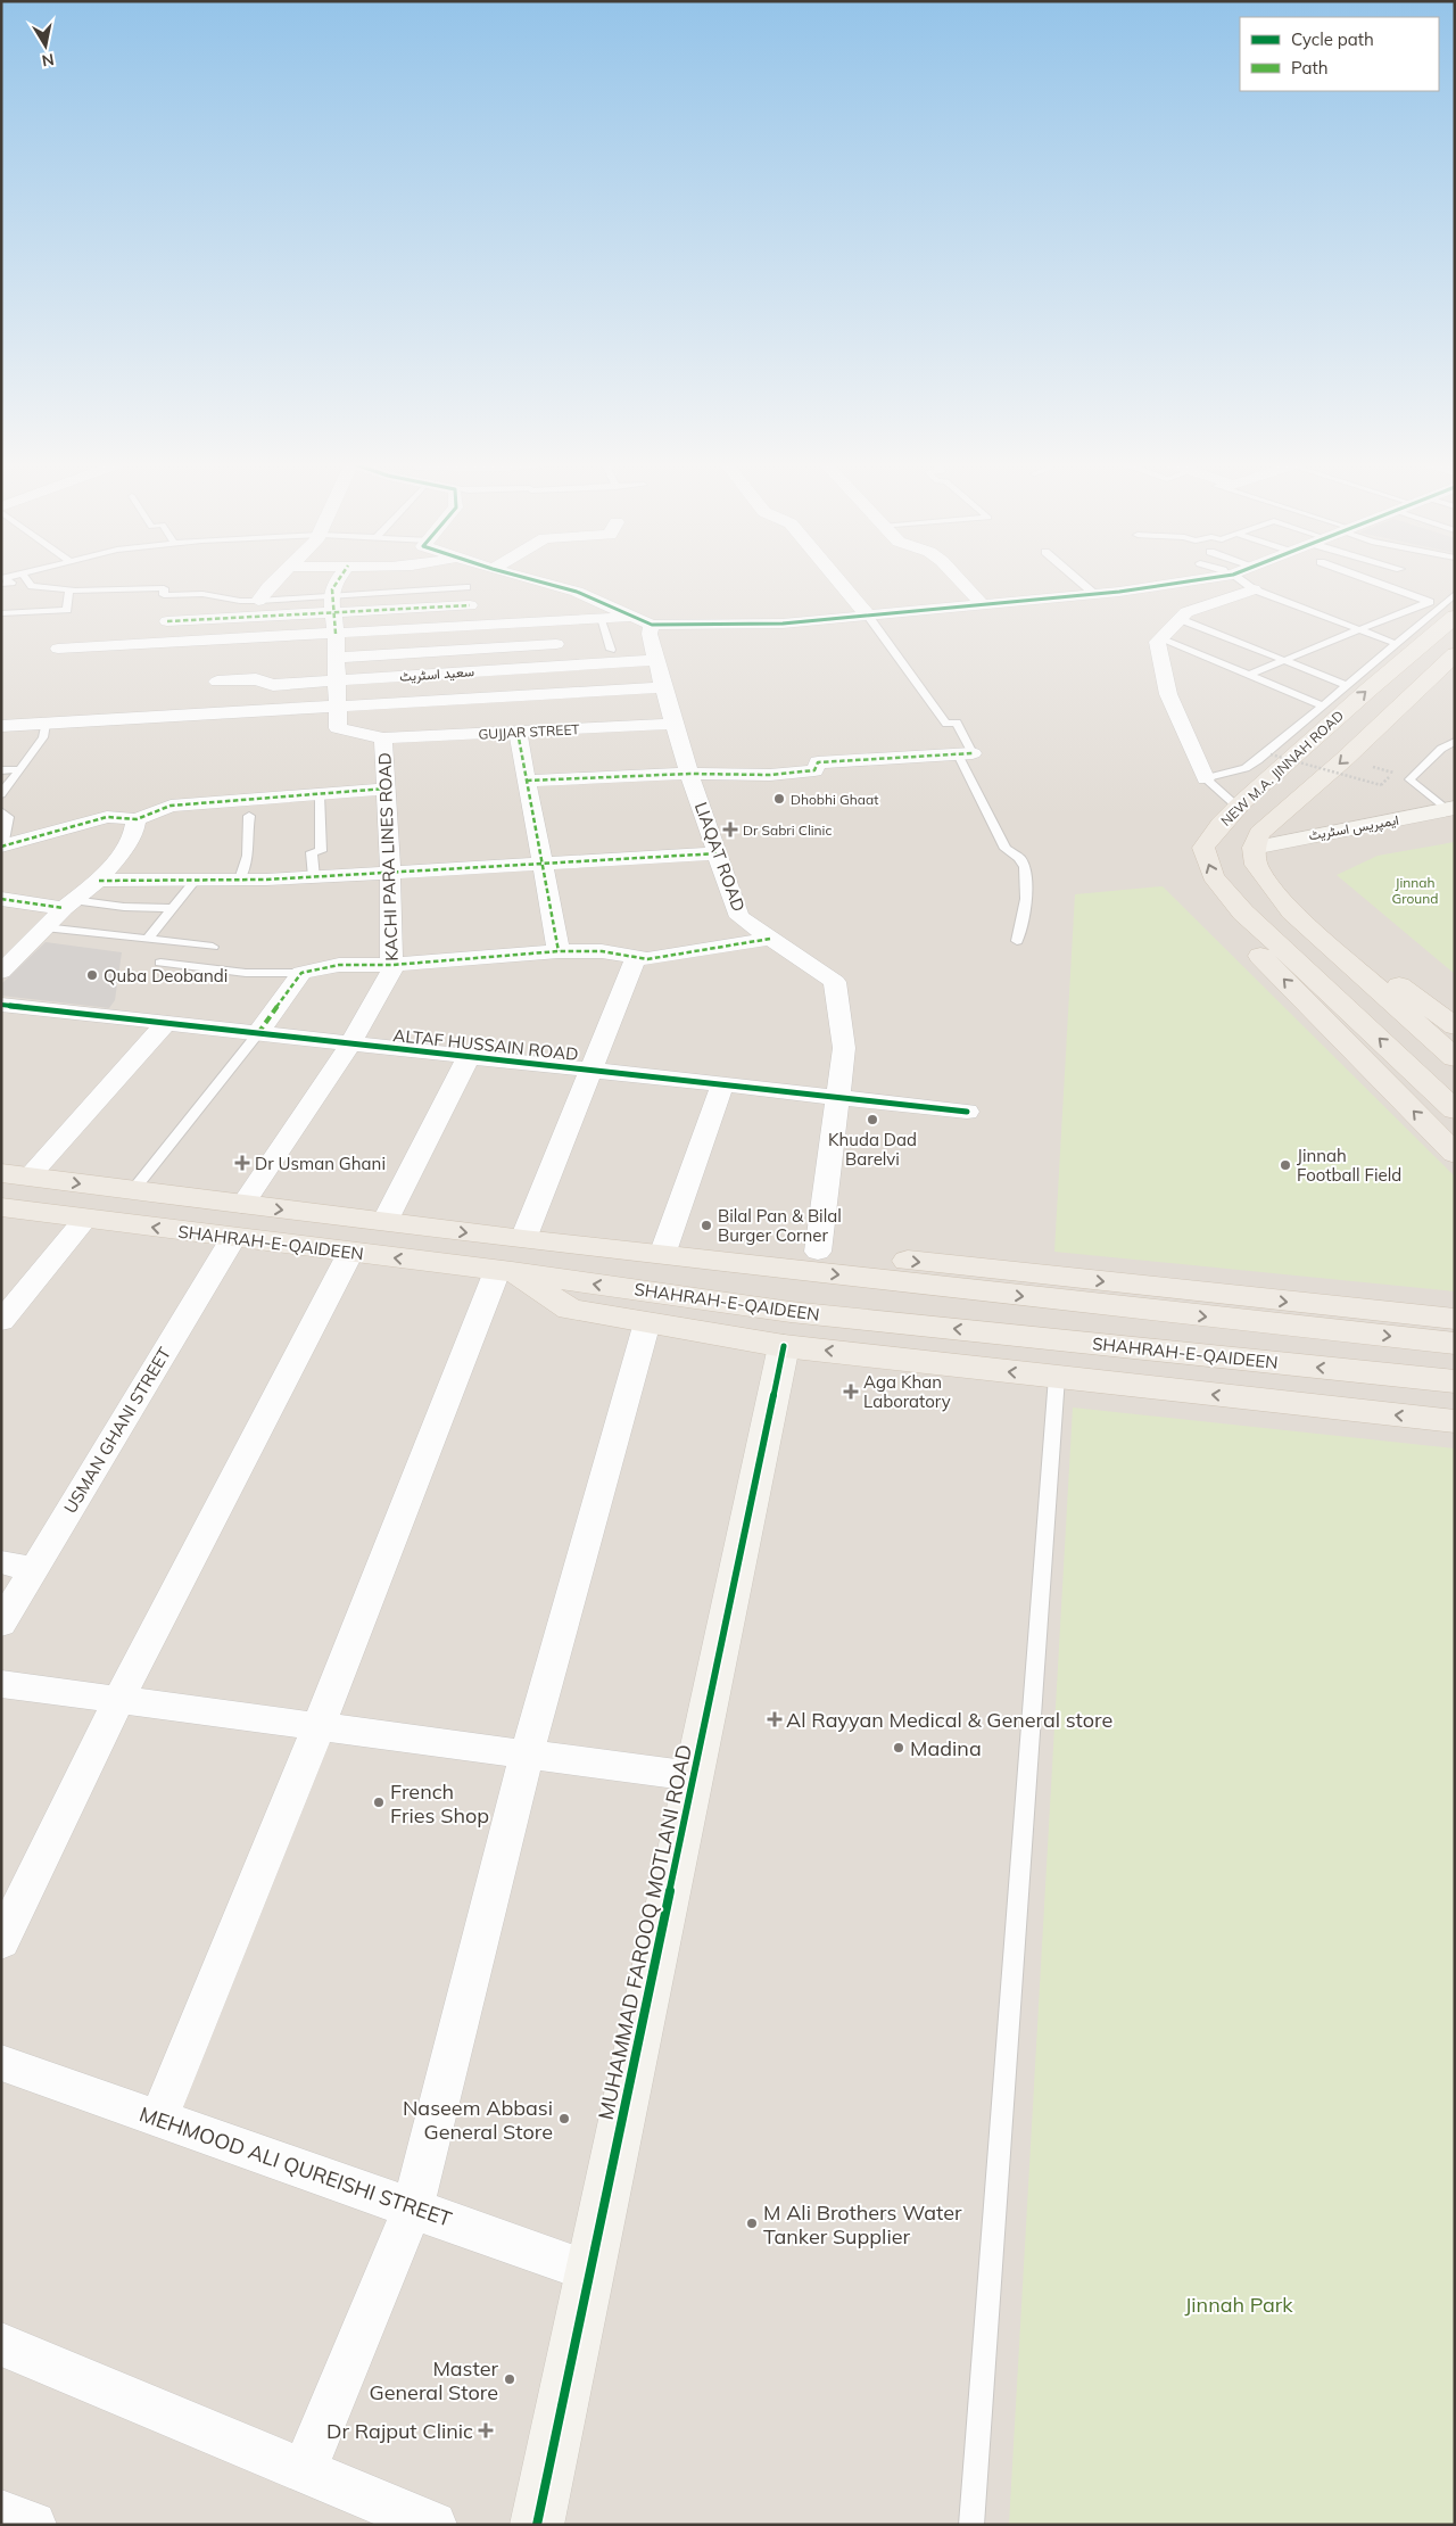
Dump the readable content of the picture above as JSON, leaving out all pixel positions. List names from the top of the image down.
{
  "streets": {
    "main road": ["NEW M.A. JINNAH ROAD", "SHAHRAH-E-QAIDEEN"],
    "street": [
      "سعید اسٹریٹ",
      "GUJJAR STREET",
      "ایمپریس اسٹریٹ",
      "KACHI PARA LINES ROAD",
      "LIAQAT ROAD",
      "ALTAF HUSSAIN ROAD",
      "USMAN GHANI STREET",
      "MUHAMMAD FAROOQ MOTLANI ROAD",
      "MEHMOOD ALI QUREISHI STREET"
    ]
  },
  "crossings": [
    ["سعید اسٹریٹ", "LIAQAT ROAD"],
    ["GUJJAR STREET", "KACHI PARA LINES ROAD"],
    ["GUJJAR STREET", "LIAQAT ROAD"],
    ["NEW M.A. JINNAH ROAD", "ایمپریس اسٹریٹ"],
    ["KACHI PARA LINES ROAD", "ALTAF HUSSAIN ROAD"],
    ["KACHI PARA LINES ROAD", "SHAHRAH-E-QAIDEEN"],
    ["LIAQAT ROAD", "ALTAF HUSSAIN ROAD"],
    ["SHAHRAH-E-QAIDEEN", "USMAN GHANI STREET"],
    ["MUHAMMAD FAROOQ MOTLANI ROAD", "MEHMOOD ALI QUREISHI STREET"]
  ],
  "parks": ["Jinnah Ground", "Jinnah Park"],
  "places": {
    "other": [
      "Dhobhi Ghaat",
      "Quba Deobandi",
      "Khuda Dad Barelvi",
      "Jinnah Football Field",
      "Bilal Pan & Bilal Burger Corner",
      "Madina",
      "French Fries Shop",
      "Naseem Abbasi General Store",
      "M Ali Brothers Water Tanker Supplier",
      "Master General Store"
    ],
    "health": [
      "Dr Sabri Clinic",
      "Dr Usman Ghani",
      "Aga Khan Laboratory",
      "Al Rayyan Medical & General store",
      "Dr Rajput Clinic"
    ]
  },
  "legend": ["Cycle path", "Path"],
  "north": "bottom"
}
